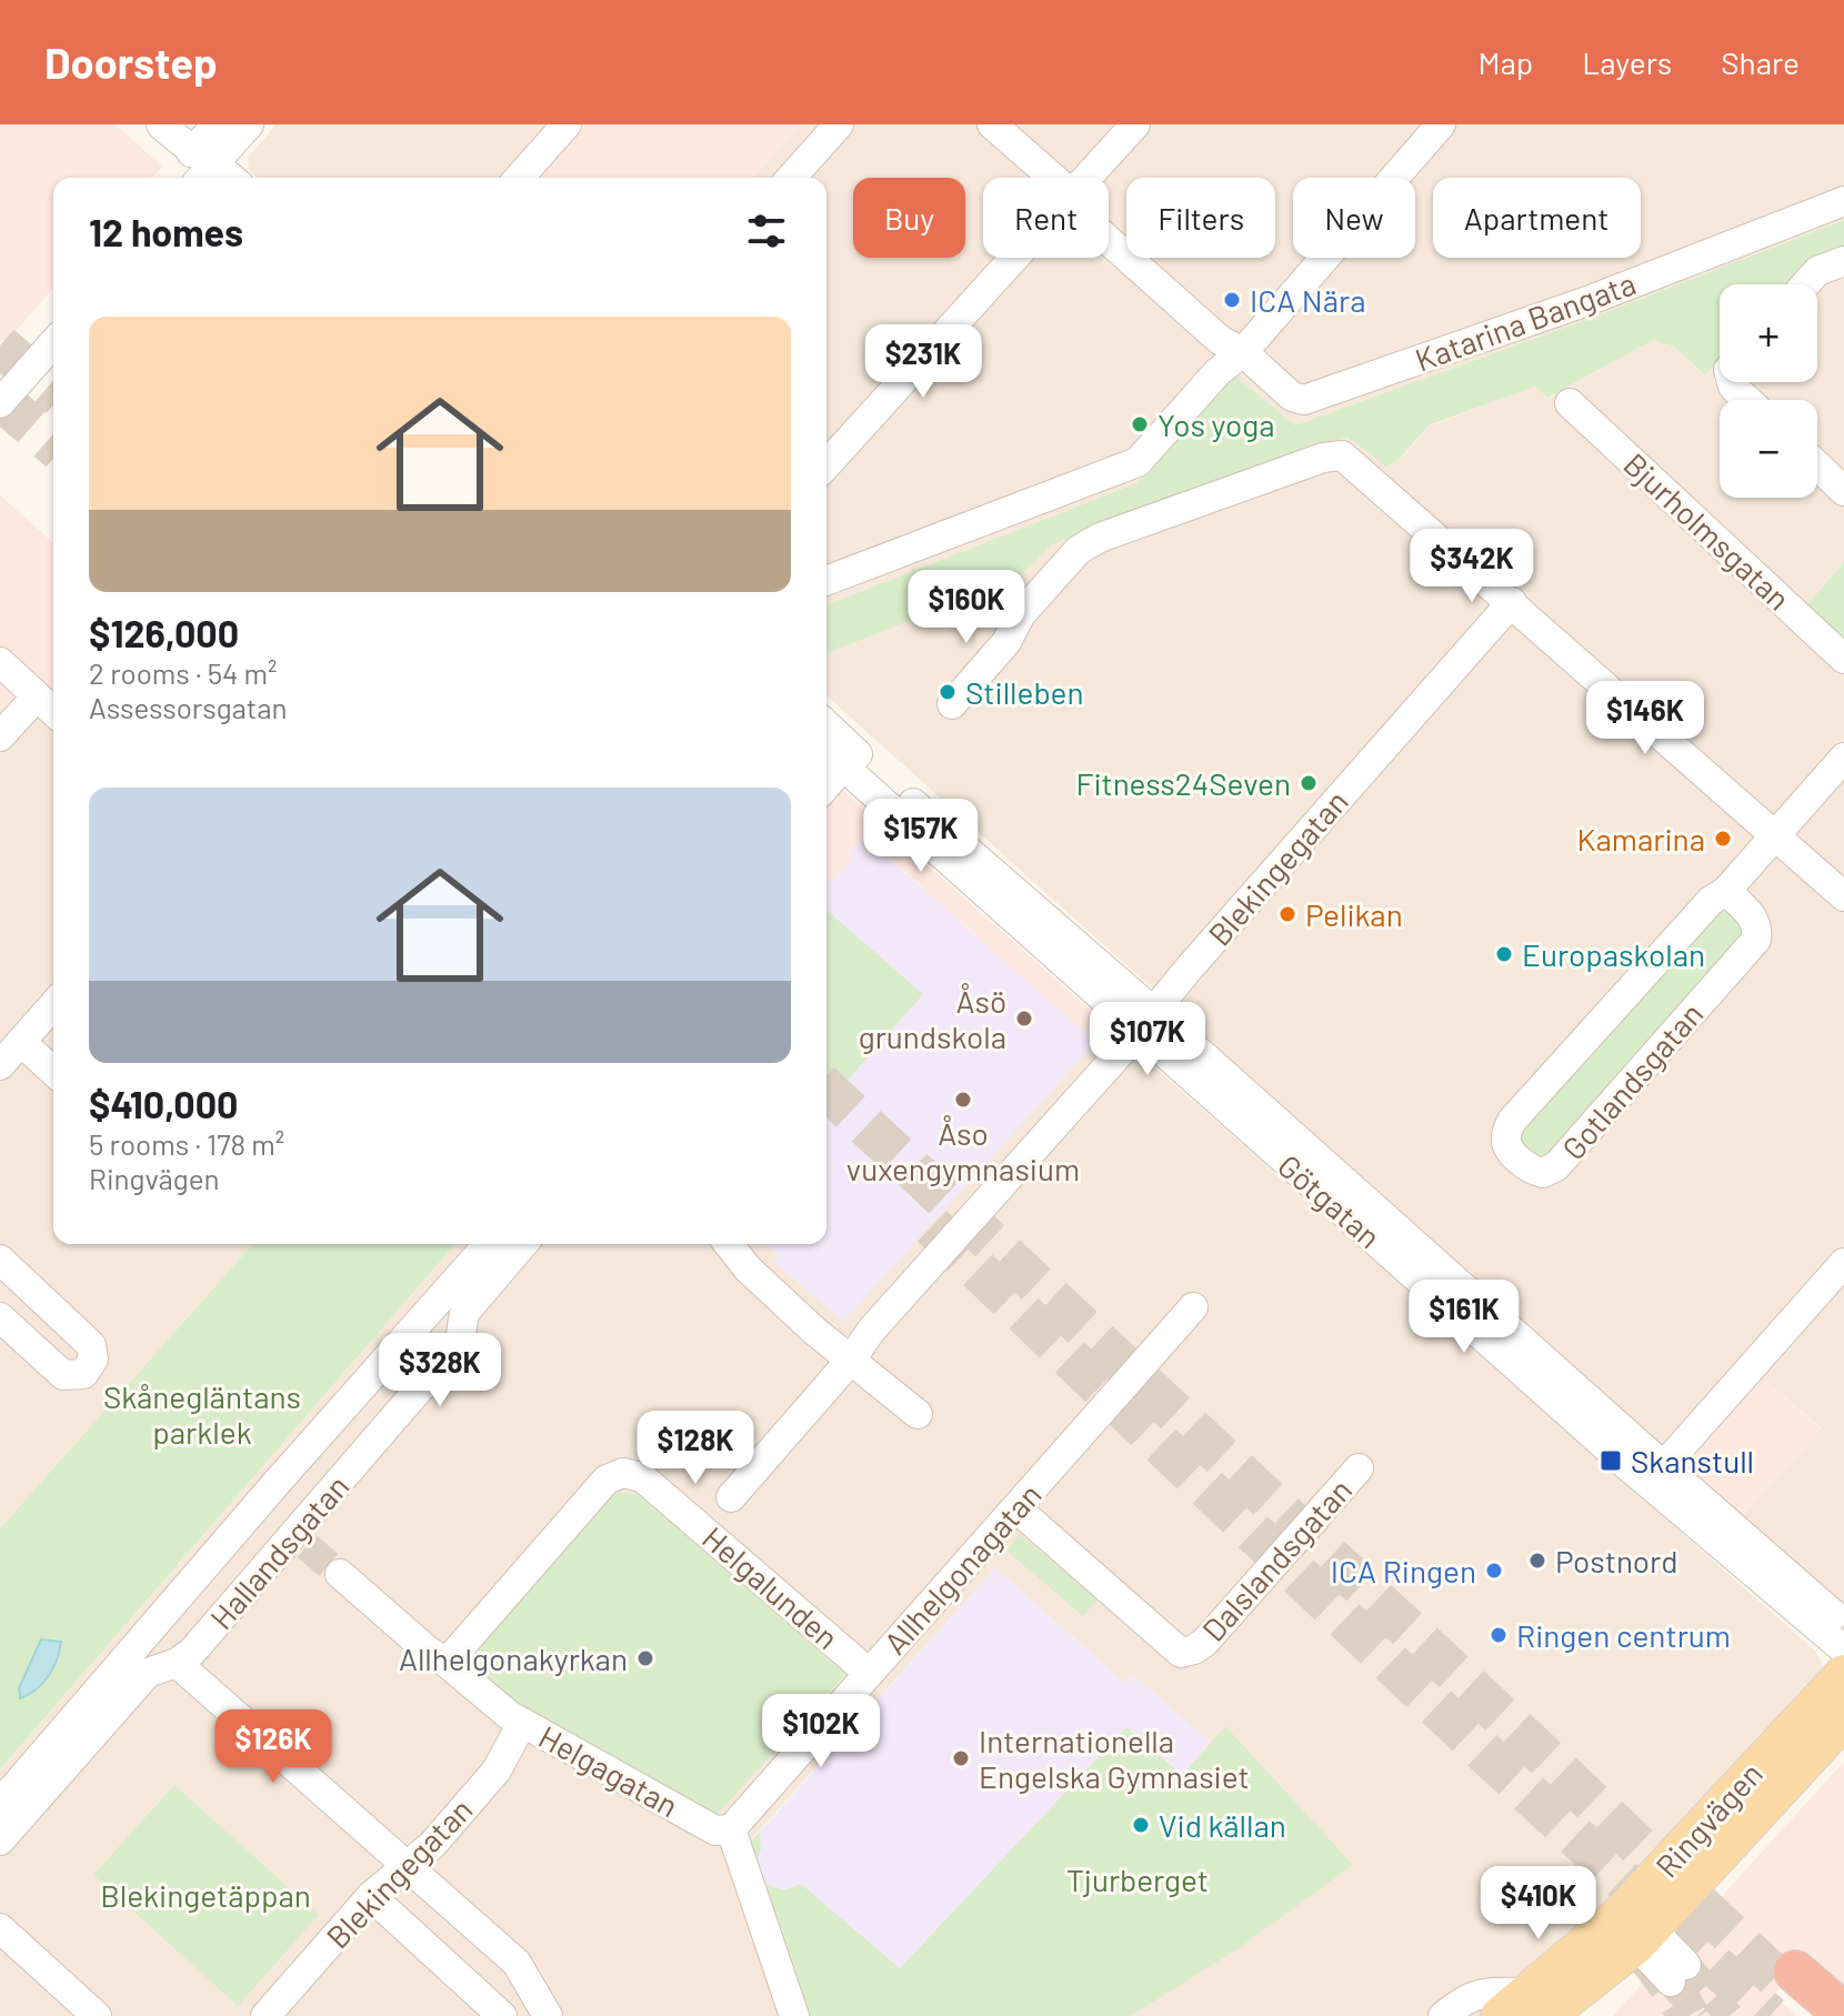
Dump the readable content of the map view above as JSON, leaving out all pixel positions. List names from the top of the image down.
{
  "streets": {
    "main road": ["Ringvägen"],
    "street": [
      "Katarina Bangata",
      "Bjurholmsgatan",
      "Blekingegatan",
      "Gotlandsgatan",
      "Götgatan",
      "Hallandsgatan",
      "Dalslandsgatan",
      "Allhelgonagatan",
      "Helgalunden",
      "Helgagatan"
    ]
  },
  "crossings": [
    ["Blekingegatan", "Götgatan"],
    ["Blekingegatan", "Helgagatan"],
    ["Dalslandsgatan", "Allhelgonagatan"],
    ["Allhelgonagatan", "Helgalunden"],
    ["Allhelgonagatan", "Helgagatan"],
    ["Helgalunden", "Helgagatan"]
  ],
  "parks": ["Skånegläntans parklek", "Tjurberget", "Blekingetäppan"],
  "places": {
    "other": [
      "ICA Nära",
      "Yos yoga",
      "Stilleben",
      "Fitness24Seven",
      "Kamarina",
      "Pelikan",
      "Europaskolan",
      "Åsö grundskola",
      "Åso vuxengymnasium",
      "Postnord",
      "ICA Ringen",
      "Ringen centrum",
      "Allhelgonakyrkan",
      "Internationella Engelska Gymnasiet",
      "Vid källan"
    ],
    "transit": ["Skanstull"]
  },
  "page": {
    "header": "Doorstep",
    "nav": ["Map", "Layers", "Share"],
    "chip": [
      "Buy",
      "Rent",
      "Filters",
      "New",
      "Apartment"
    ],
    "heading": "12 homes",
    "map_buttons": ["+", "−"],
    "list": [
      {
        "name": "$126,000",
        "note": "2 rooms · 54 m² · Assessorsgatan"
      },
      {
        "name": "$410,000",
        "note": "5 rooms · 178 m² · Ringvägen"
      }
    ],
    "price": [
      "$231K",
      "$342K",
      "$160K",
      "$146K",
      "$157K",
      "$107K",
      "$161K",
      "$328K",
      "$128K",
      "$102K",
      "$126K",
      "$410K"
    ]
  }
}
